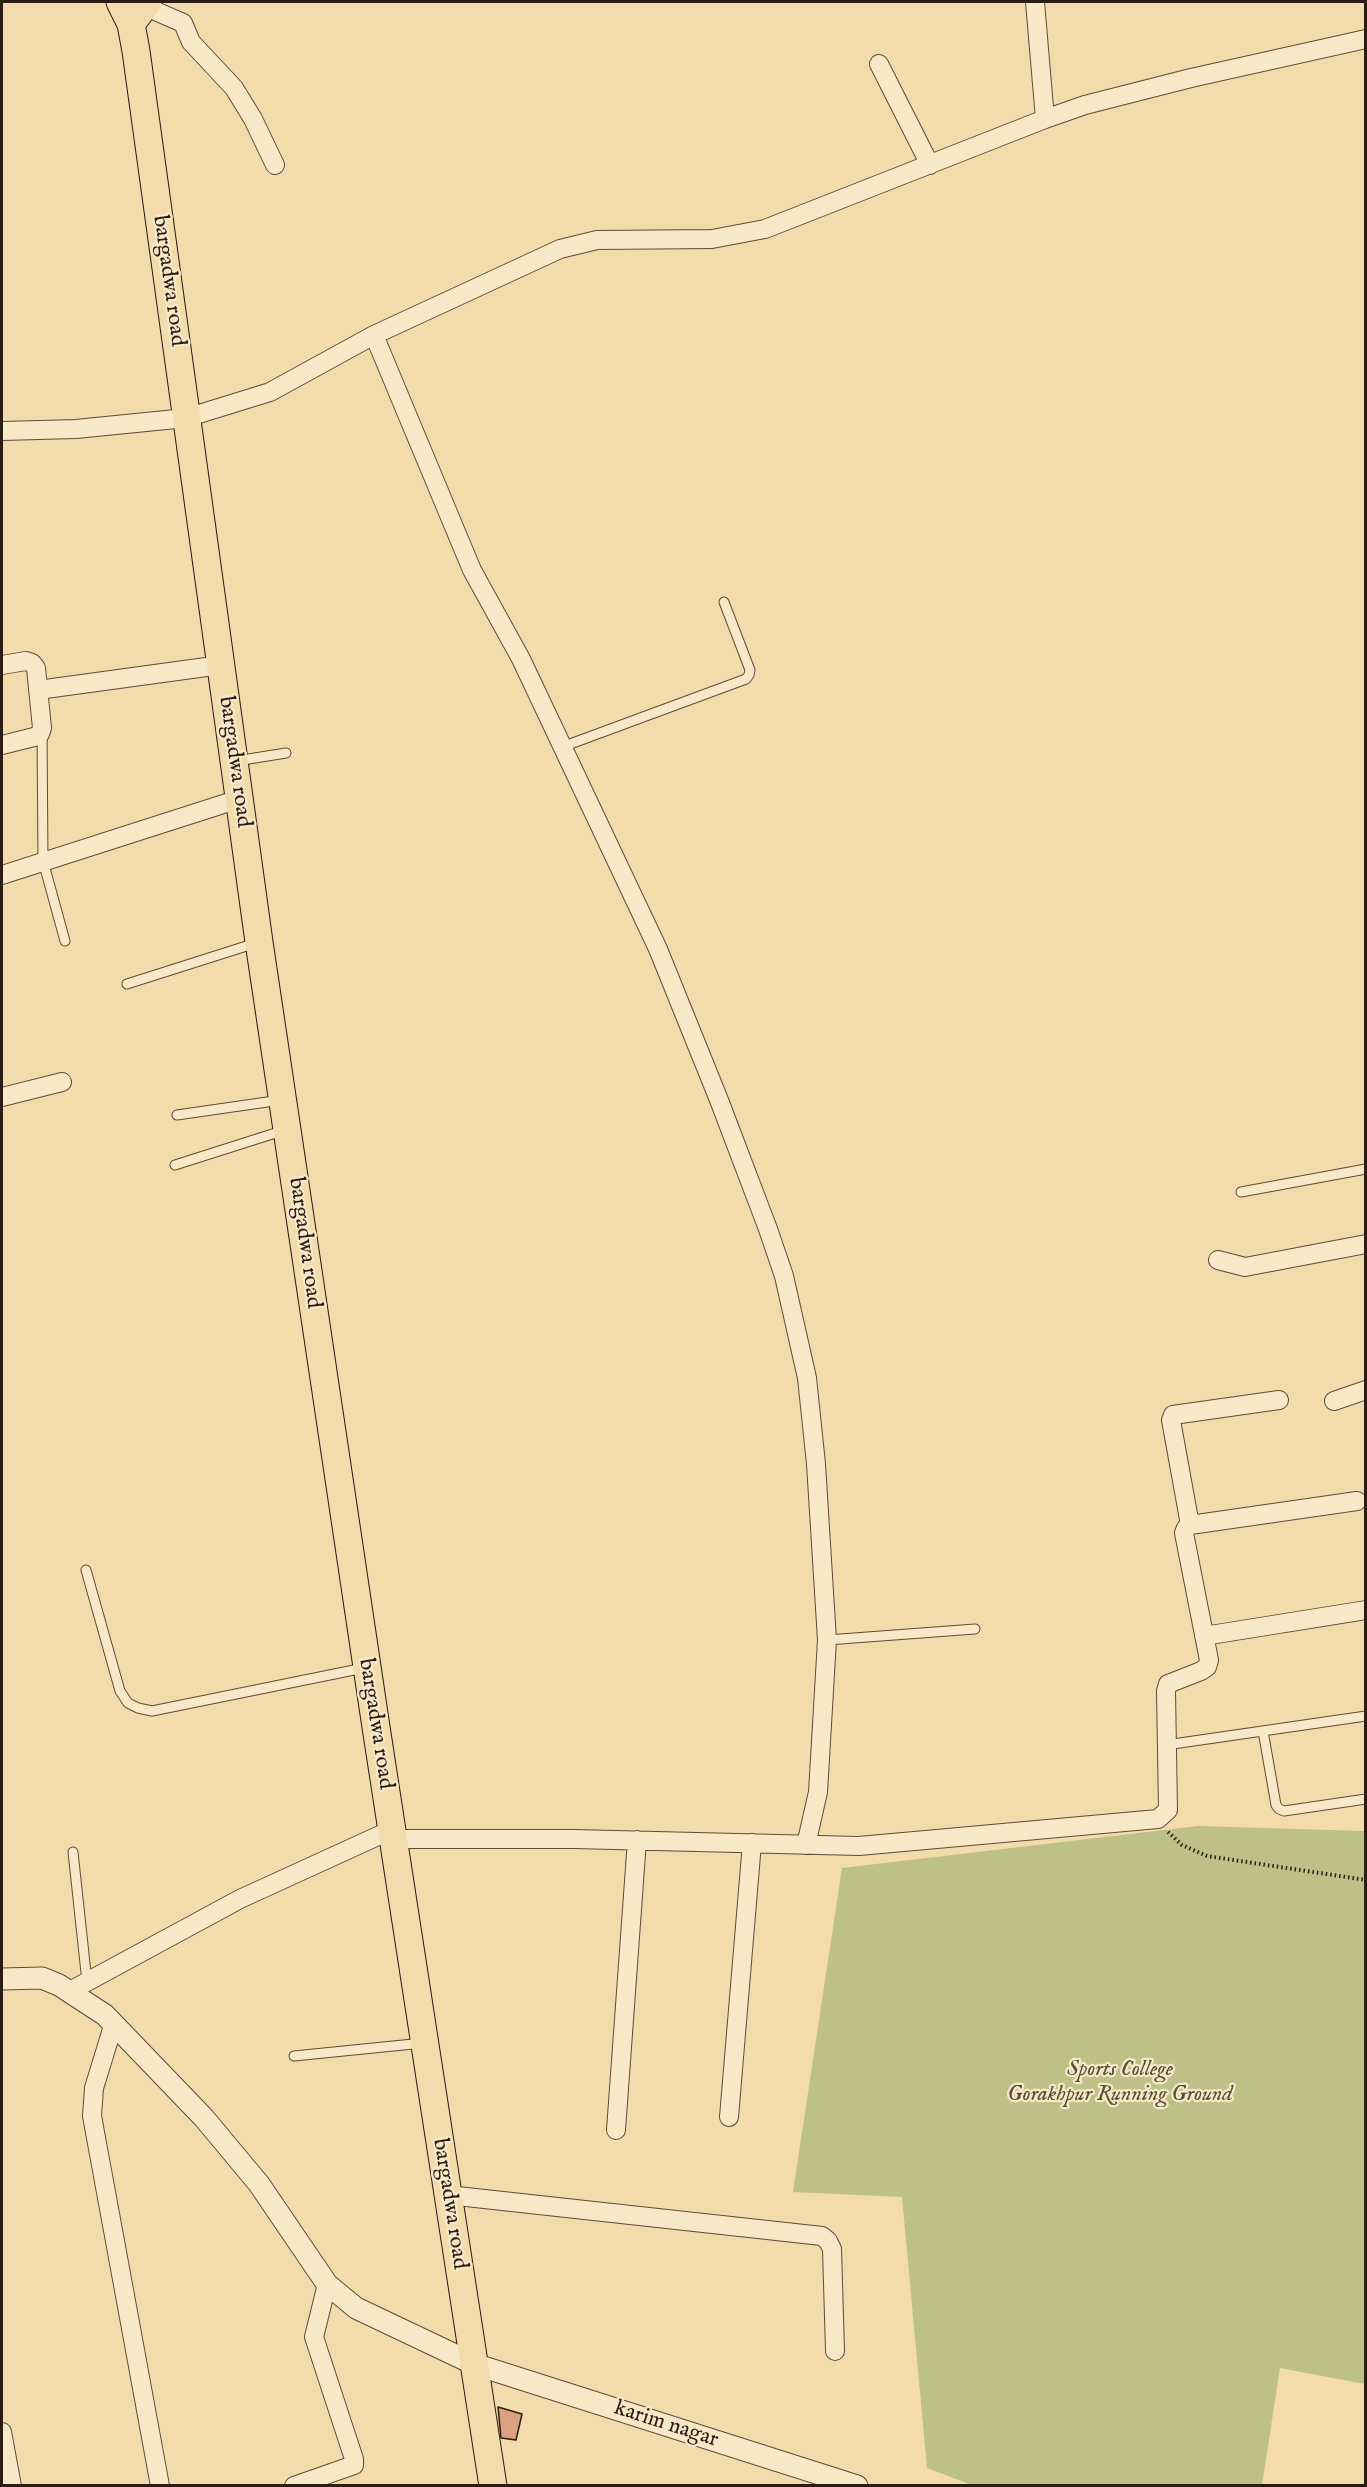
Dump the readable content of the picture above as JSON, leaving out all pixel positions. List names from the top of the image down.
{
  "streets": {
    "main road": ["bargadwa road"],
    "street": ["karim nagar"]
  },
  "crossings": [
    ["bargadwa road", "karim nagar"]
  ],
  "parks": ["Sports College Gorakhpur Running Ground"]
}
